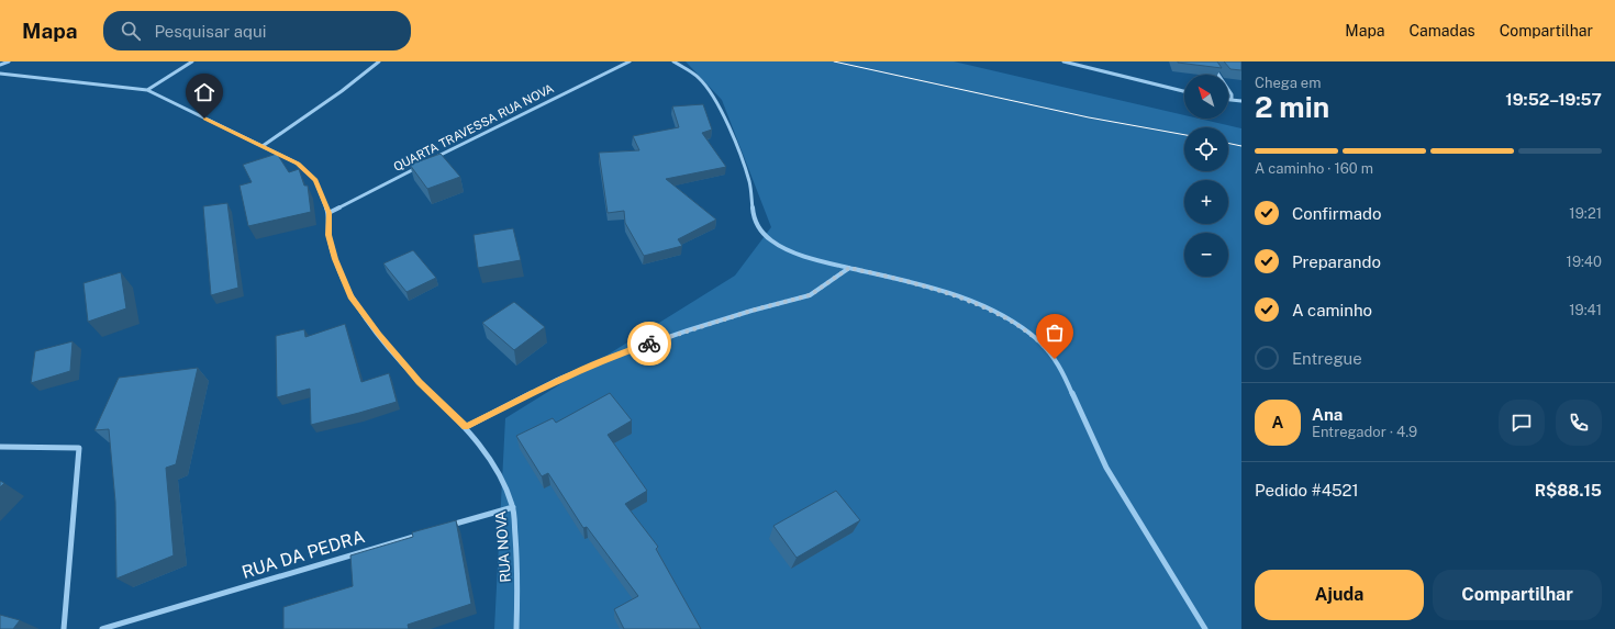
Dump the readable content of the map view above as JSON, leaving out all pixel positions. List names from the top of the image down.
{
  "streets": {
    "street": ["QUARTA TRAVESSA RUA NOVA", "RUA NOVA", "RUA DA PEDRA"]
  },
  "crossings": [
    ["QUARTA TRAVESSA RUA NOVA", "RUA NOVA"]
  ],
  "north": "top left",
  "page": {
    "header": "Mapa",
    "search": "Pesquisar aqui",
    "nav": ["Mapa", "Camadas", "Compartilhar"],
    "heading": ["2 min", "Chega em", "19:52–19:57"],
    "panel": [
      "Ana",
      "Entregador · 4.9",
      "Pedido #4521",
      "R$88.15"
    ],
    "map_buttons": ["+", "−"],
    "bar": "A caminho · 160 m",
    "list": [
      ["Confirmado", "19:21"],
      ["Preparando", "19:40"],
      ["A caminho", "19:41"],
      "Entregue"
    ],
    "round": "A",
    "buttons": ["Ajuda", "Compartilhar"]
  }
}
